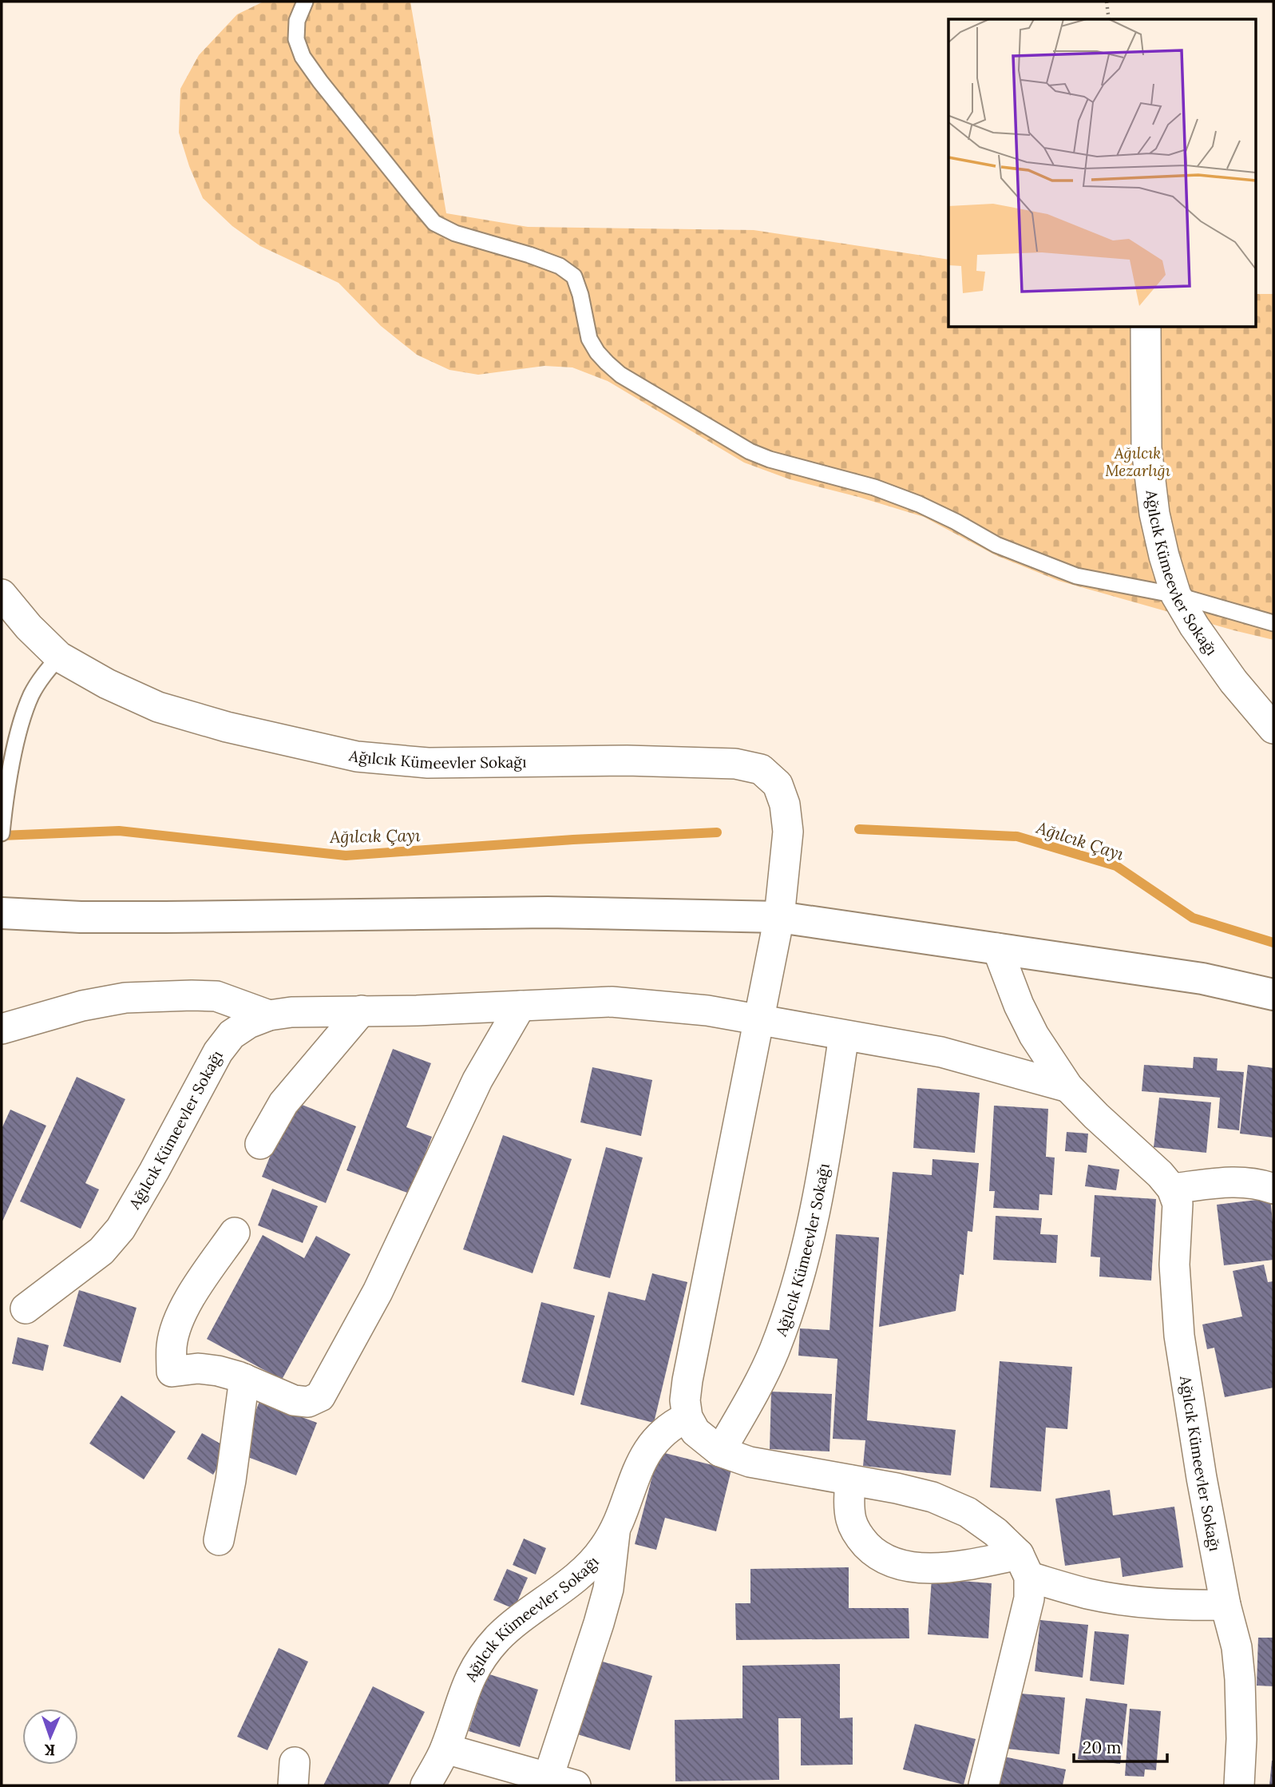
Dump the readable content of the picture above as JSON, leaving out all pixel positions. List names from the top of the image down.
{
  "streets": {
    "street": ["Ağılcık Kümeevler Sokağı"]
  },
  "water": ["Ağılcık Çayı"],
  "parks": ["Ağılcık Mezarlığı"],
  "scale_bar": "20 m",
  "north": "bottom"
}
